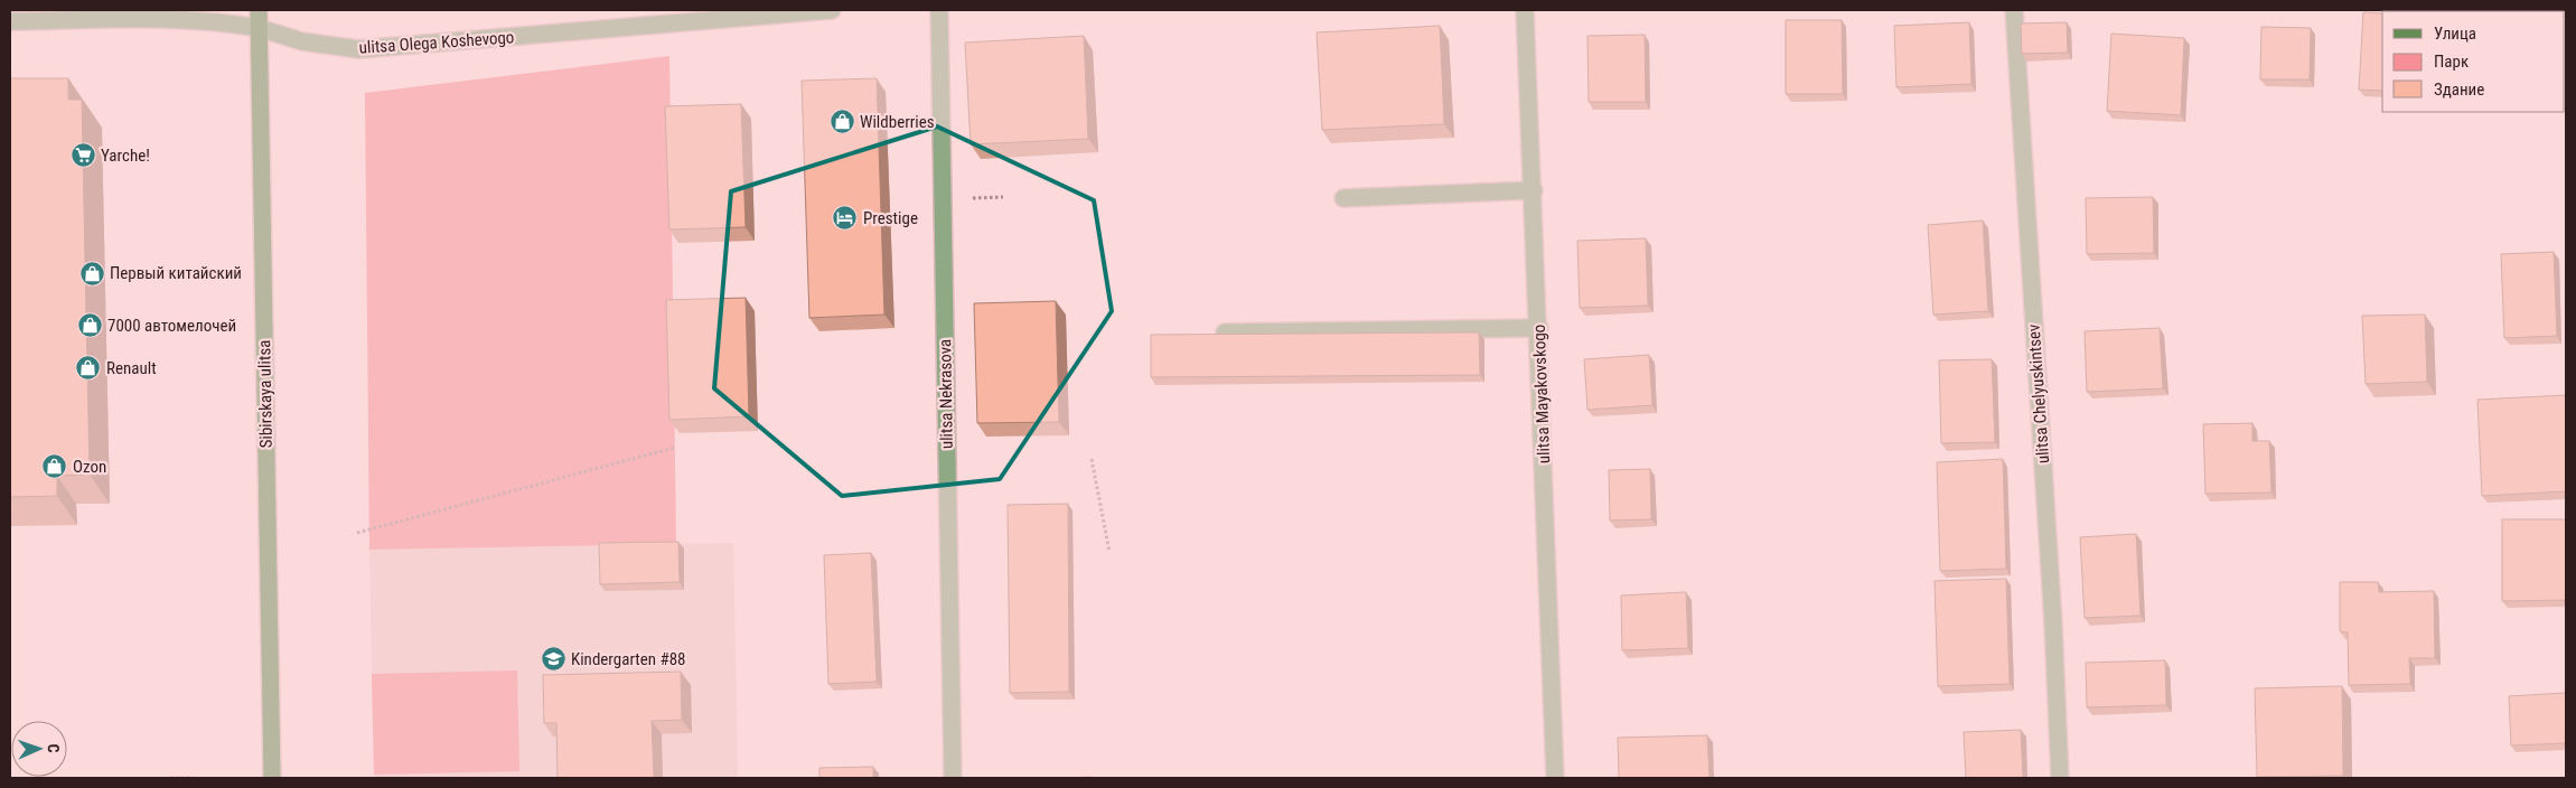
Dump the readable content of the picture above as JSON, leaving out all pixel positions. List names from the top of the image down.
{
  "streets": {
    "main road": ["Sibirskaya ulitsa"],
    "street": [
      "ulitsa Olega Koshevogo",
      "ulitsa Nekrasova",
      "ulitsa Mayakovskogo",
      "ulitsa Chelyuskintsev"
    ]
  },
  "crossings": [
    ["ulitsa Olega Koshevogo", "Sibirskaya ulitsa"]
  ],
  "places": {
    "shop": [
      "Wildberries",
      "Первый китайский",
      "7000 автомелочей",
      "Renault",
      "Ozon"
    ],
    "supermarket": ["Yarche!"],
    "hotel": ["Prestige"],
    "school or university": ["Kindergarten #88"]
  },
  "legend": ["Улица", "Парк", "Здание"],
  "north": "right"
}
